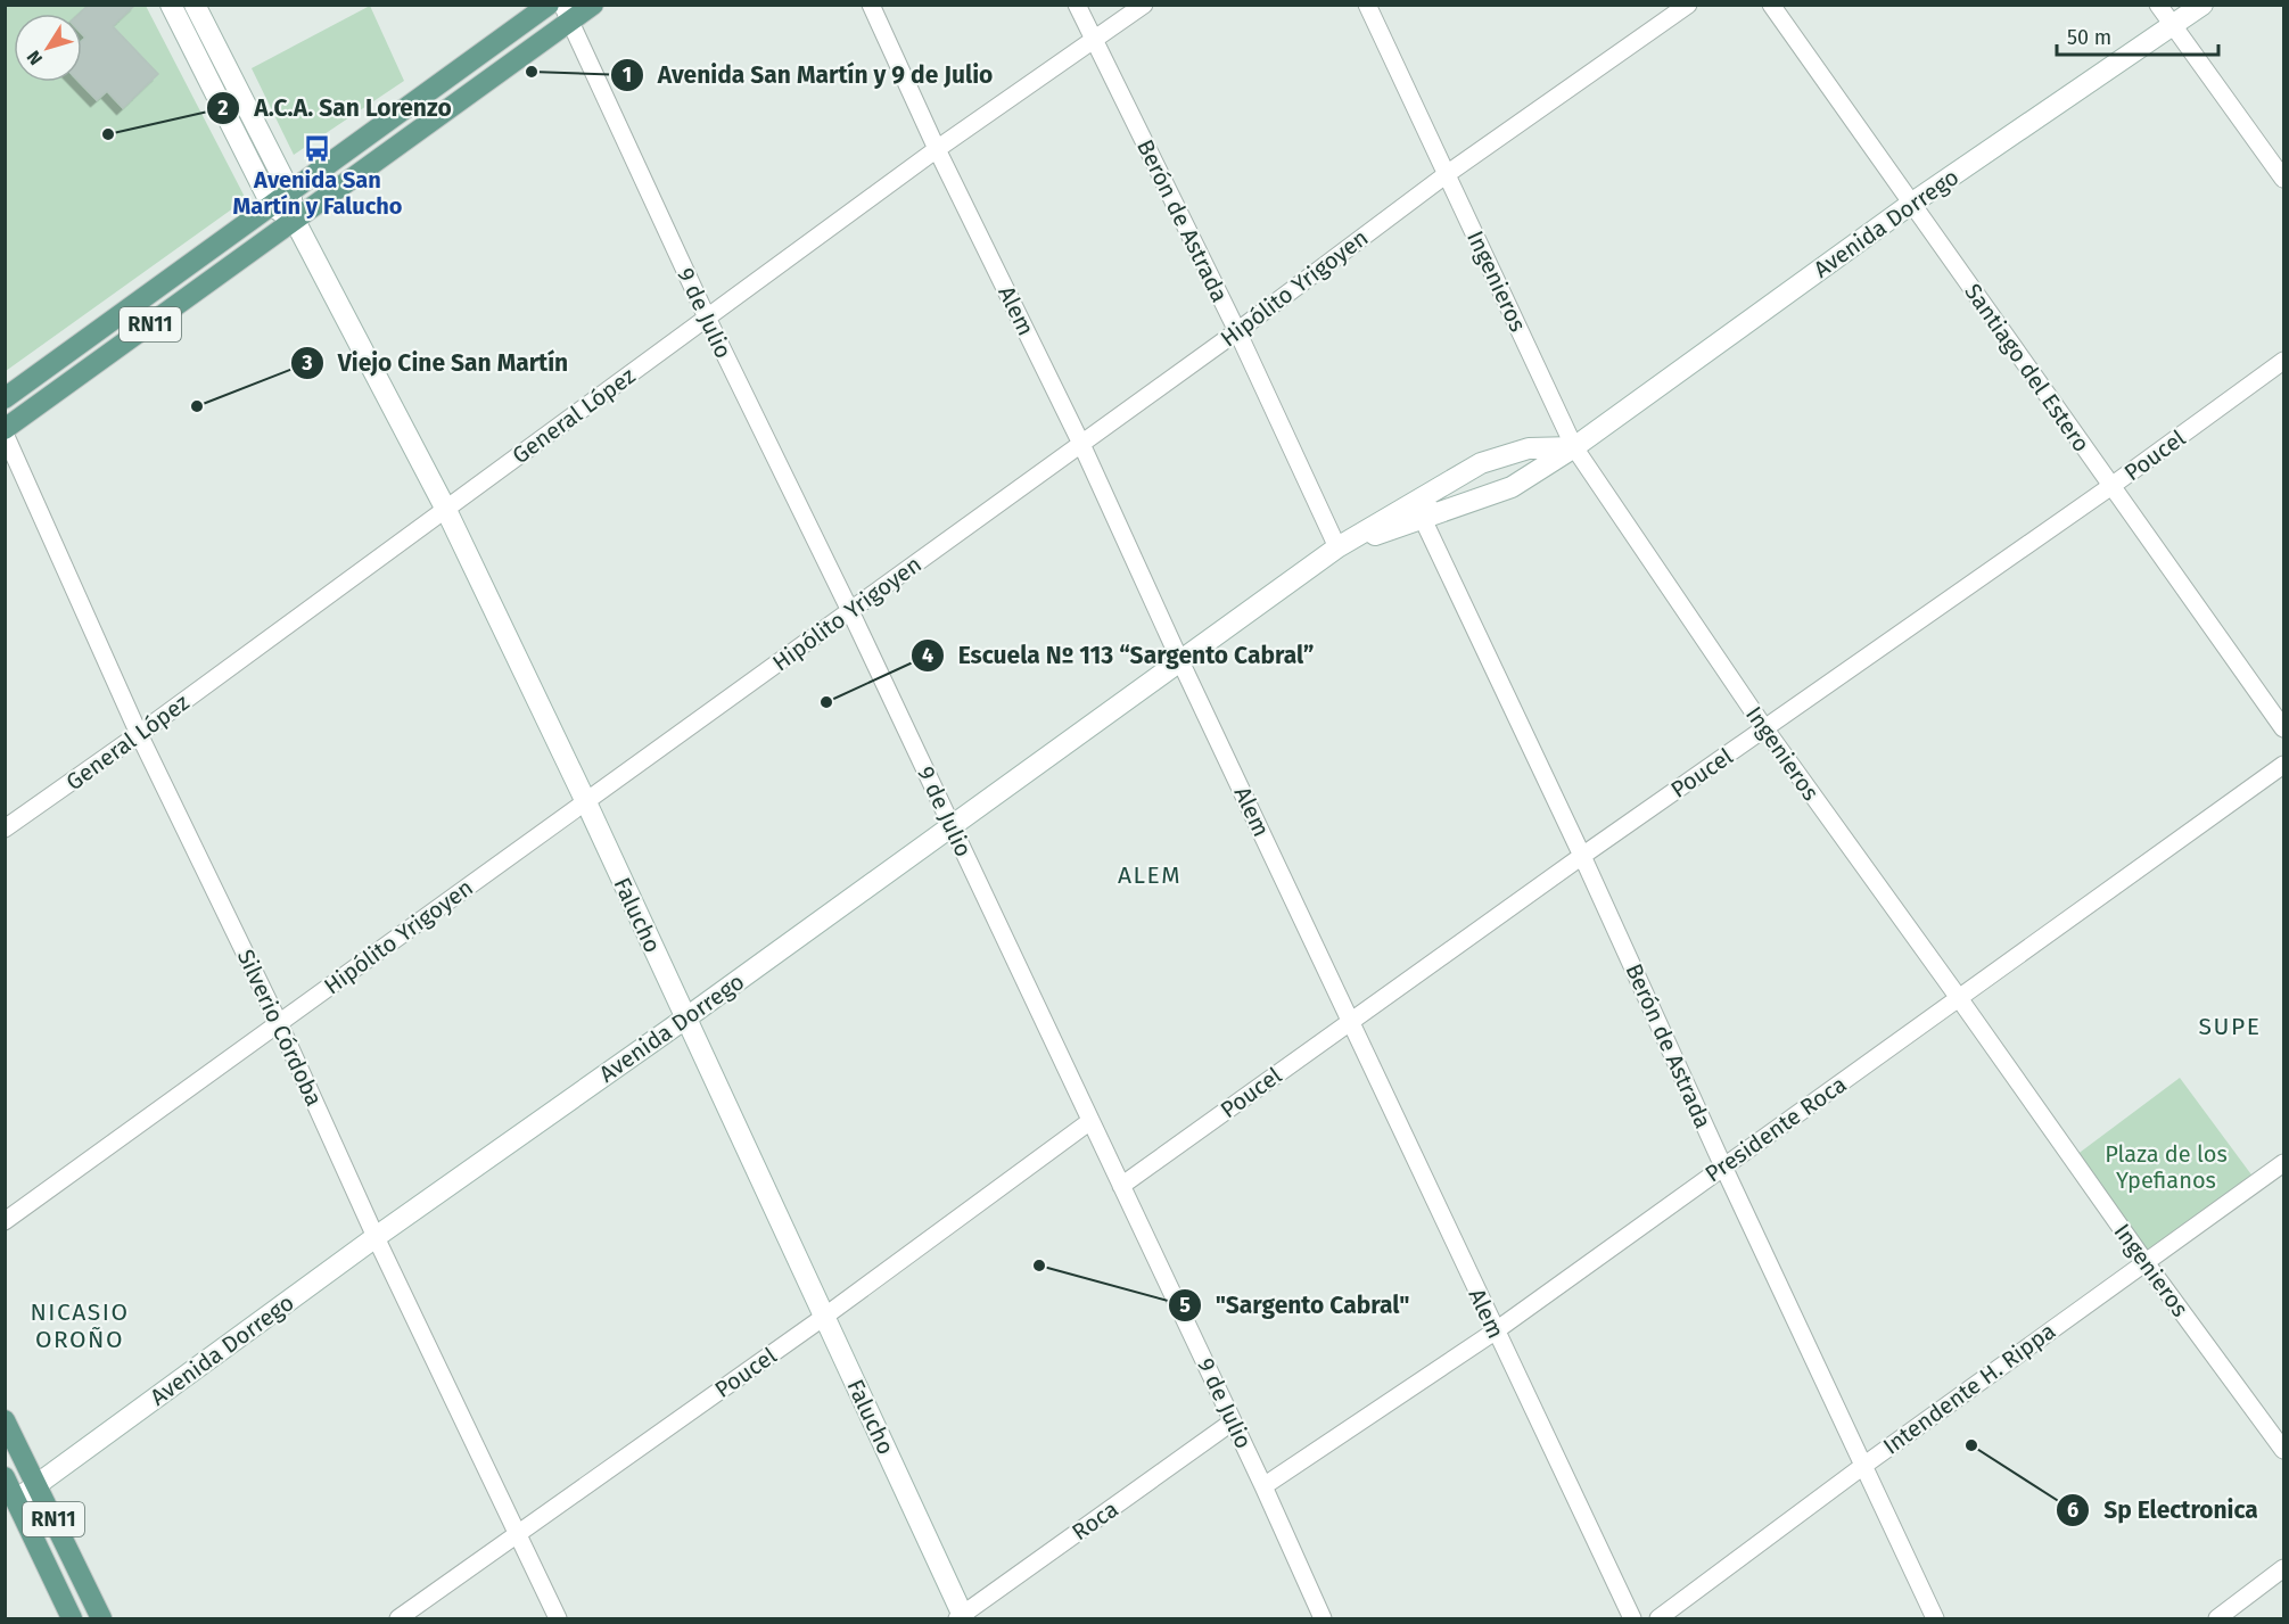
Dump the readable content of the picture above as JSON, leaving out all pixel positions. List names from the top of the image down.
{
  "streets": {
    "main road": ["Avenida Dorrego", "RN11", "Falucho"],
    "street": [
      "Berón de Astrada",
      "Ingenieros",
      "Hipólito Yrigoyen",
      "Alem",
      "9 de Julio",
      "Santiago del Estero",
      "General López",
      "Poucel",
      "Silverio Córdoba",
      "Presidente Roca",
      "Intendente H. Rippa",
      "Roca"
    ]
  },
  "crossings": [
    ["Berón de Astrada", "Avenida Dorrego"],
    ["Berón de Astrada", "Hipólito Yrigoyen"],
    ["Berón de Astrada", "General López"],
    ["Berón de Astrada", "Poucel"],
    ["Berón de Astrada", "Presidente Roca"],
    ["Berón de Astrada", "Intendente H. Rippa"],
    ["Avenida Dorrego", "Ingenieros"],
    ["Avenida Dorrego", "Alem"],
    ["Avenida Dorrego", "9 de Julio"],
    ["Avenida Dorrego", "RN11"],
    ["Avenida Dorrego", "Santiago del Estero"],
    ["Avenida Dorrego", "Falucho"],
    ["Avenida Dorrego", "Silverio Córdoba"],
    ["Ingenieros", "Hipólito Yrigoyen"],
    ["Ingenieros", "Poucel"],
    ["Ingenieros", "Presidente Roca"],
    ["Ingenieros", "Intendente H. Rippa"],
    ["Hipólito Yrigoyen", "Alem"],
    ["Hipólito Yrigoyen", "9 de Julio"],
    ["Hipólito Yrigoyen", "Falucho"],
    ["Hipólito Yrigoyen", "Silverio Córdoba"],
    ["Alem", "General López"],
    ["Alem", "Poucel"],
    ["Alem", "Presidente Roca"],
    ["9 de Julio", "RN11"],
    ["9 de Julio", "General López"],
    ["9 de Julio", "Poucel"],
    ["9 de Julio", "Presidente Roca"],
    ["9 de Julio", "Roca"],
    ["RN11", "Falucho"],
    ["RN11", "Silverio Córdoba"],
    ["Santiago del Estero", "Poucel"],
    ["General López", "Falucho"],
    ["General López", "Silverio Córdoba"],
    ["Poucel", "Falucho"],
    ["Poucel", "Silverio Córdoba"],
    ["Falucho", "Roca"]
  ],
  "districts": ["ALEM", "SUPE", "NICASIO OROÑO"],
  "parks": ["Plaza de los Ypefianos"],
  "places": {
    "other": [
      "Avenida San Martín y 9 de Julio",
      "A.C.A. San Lorenzo",
      "Viejo Cine San Martín",
      "Escuela Nº 113 “Sargento Cabral”",
      "\"Sargento Cabral\"",
      "Sp Electronica"
    ],
    "bus stop": ["Avenida San Martín y Falucho"]
  },
  "scale_bar": "50 m",
  "north": "bottom left"
}
